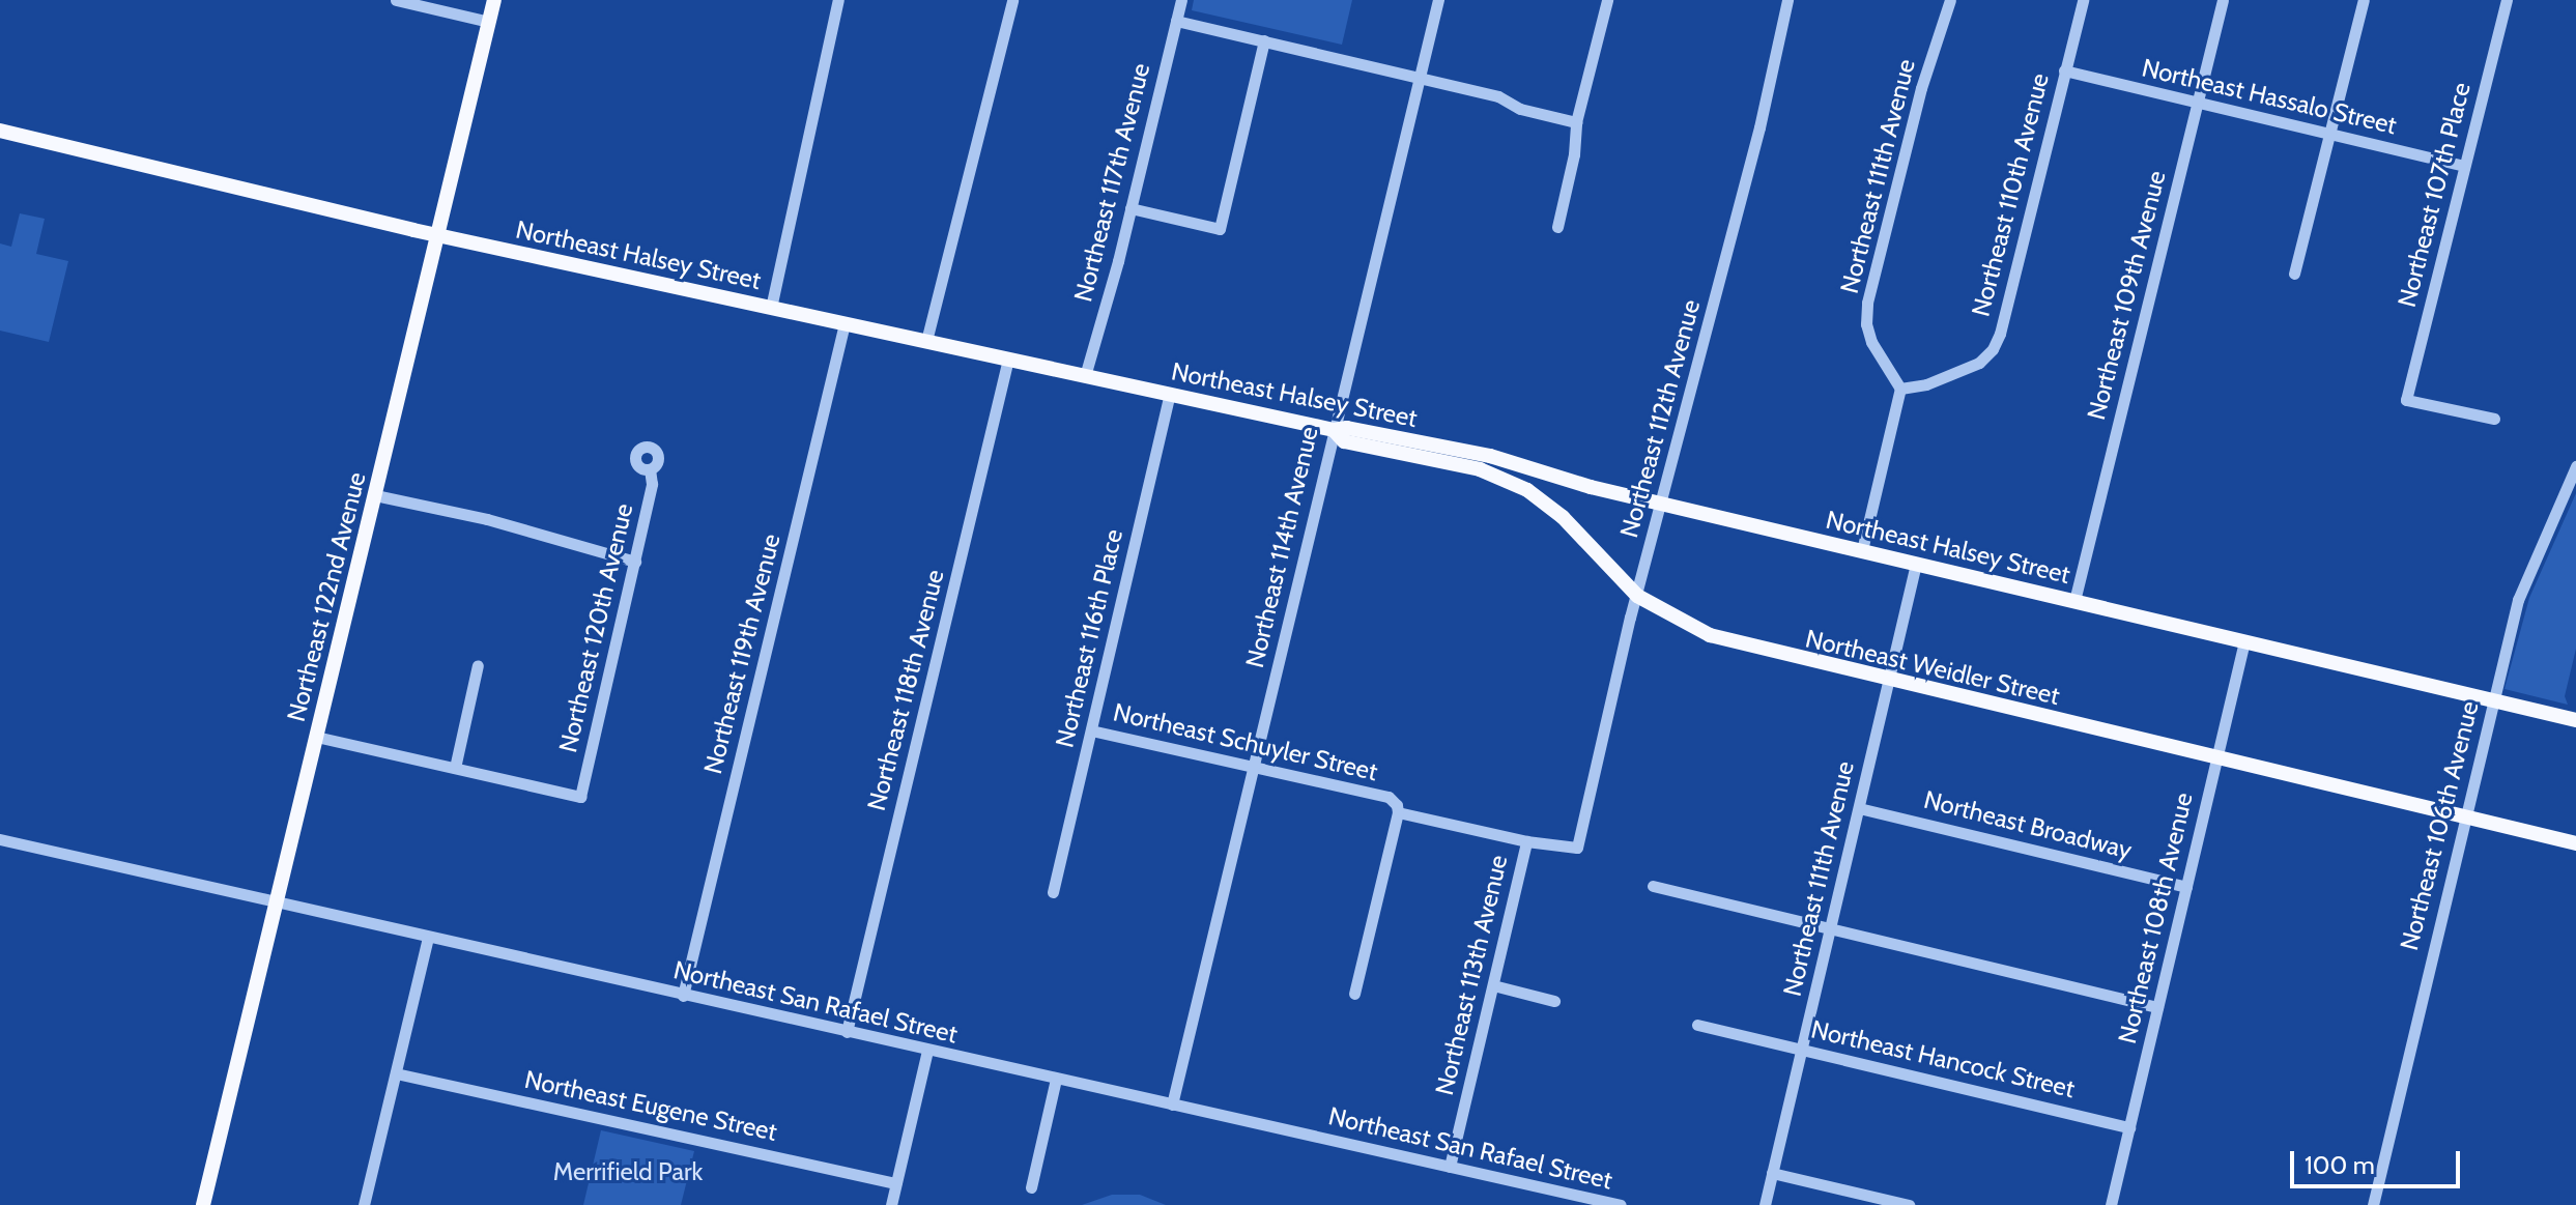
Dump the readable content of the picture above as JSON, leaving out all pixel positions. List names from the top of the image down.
{
  "streets": {
    "main road": ["Northeast Halsey Street", "Northeast 122nd Avenue", "Northeast Weidler Street"],
    "street": [
      "Northeast Hassalo Street",
      "Northeast 111th Avenue",
      "Northeast 117th Avenue",
      "Northeast 110th Avenue",
      "Northeast 107th Place",
      "Northeast 109th Avenue",
      "Northeast 112th Avenue",
      "Northeast 114th Avenue",
      "Northeast 120th Avenue",
      "Northeast 116th Place",
      "Northeast 119th Avenue",
      "Northeast 118th Avenue",
      "Northeast Schuyler Street",
      "Northeast Broadway",
      "Northeast 106th Avenue",
      "Northeast 108th Avenue",
      "Northeast 113th Avenue",
      "Northeast San Rafael Street",
      "Northeast Hancock Street",
      "Northeast Eugene Street"
    ]
  },
  "crossings": [
    ["Northeast Hassalo Street", "Northeast 110th Avenue"],
    ["Northeast Hassalo Street", "Northeast 107th Place"],
    ["Northeast Hassalo Street", "Northeast 109th Avenue"],
    ["Northeast 111th Avenue", "Northeast 110th Avenue"],
    ["Northeast 111th Avenue", "Northeast Halsey Street"],
    ["Northeast 111th Avenue", "Northeast Weidler Street"],
    ["Northeast 111th Avenue", "Northeast Broadway"],
    ["Northeast 111th Avenue", "Northeast Hancock Street"],
    ["Northeast 117th Avenue", "Northeast Halsey Street"],
    ["Northeast Halsey Street", "Northeast 109th Avenue"],
    ["Northeast Halsey Street", "Northeast 112th Avenue"],
    ["Northeast Halsey Street", "Northeast 114th Avenue"],
    ["Northeast Halsey Street", "Northeast 122nd Avenue"],
    ["Northeast Halsey Street", "Northeast 116th Place"],
    ["Northeast Halsey Street", "Northeast 119th Avenue"],
    ["Northeast Halsey Street", "Northeast Weidler Street"],
    ["Northeast Halsey Street", "Northeast 118th Avenue"],
    ["Northeast Halsey Street", "Northeast 106th Avenue"],
    ["Northeast Halsey Street", "Northeast 108th Avenue"],
    ["Northeast 112th Avenue", "Northeast Weidler Street"],
    ["Northeast 112th Avenue", "Northeast Schuyler Street"],
    ["Northeast 114th Avenue", "Northeast Weidler Street"],
    ["Northeast 114th Avenue", "Northeast Schuyler Street"],
    ["Northeast 114th Avenue", "Northeast San Rafael Street"],
    ["Northeast 122nd Avenue", "Northeast San Rafael Street"],
    ["Northeast 116th Place", "Northeast Schuyler Street"],
    ["Northeast 119th Avenue", "Northeast San Rafael Street"],
    ["Northeast Weidler Street", "Northeast 106th Avenue"],
    ["Northeast Weidler Street", "Northeast 108th Avenue"],
    ["Northeast 118th Avenue", "Northeast San Rafael Street"],
    ["Northeast Schuyler Street", "Northeast 113th Avenue"],
    ["Northeast Broadway", "Northeast 108th Avenue"],
    ["Northeast 108th Avenue", "Northeast Hancock Street"],
    ["Northeast 113th Avenue", "Northeast San Rafael Street"]
  ],
  "parks": ["Merrifield Park"],
  "scale_bar": "100 m"
}
